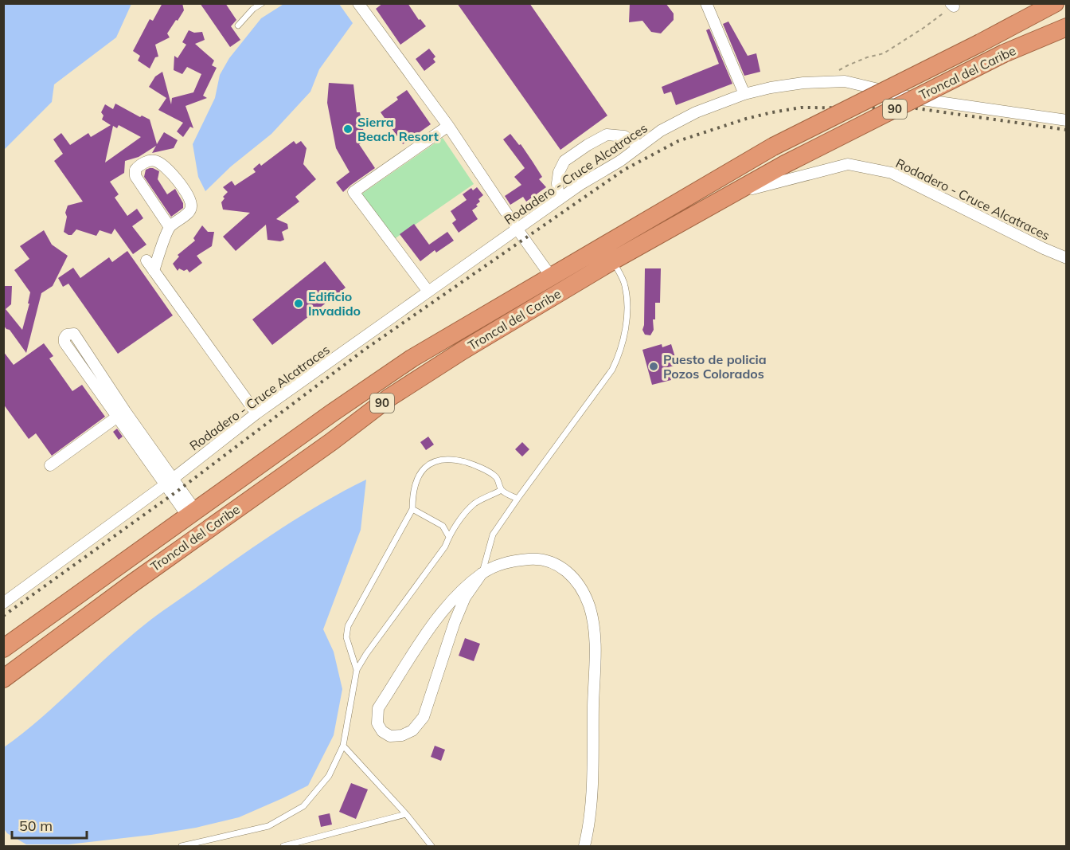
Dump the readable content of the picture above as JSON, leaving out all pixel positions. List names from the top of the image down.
{
  "streets": {
    "highway": ["Troncal del Caribe", "90"],
    "street": ["Rodadero - Cruce Alcatraces"]
  },
  "crossings": [
    ["Troncal del Caribe", "Rodadero - Cruce Alcatraces"]
  ],
  "places": ["Sierra Beach Resort", "Edificio Invadido", "Puesto de policia Pozos Colorados"],
  "scale_bar": "50 m"
}
